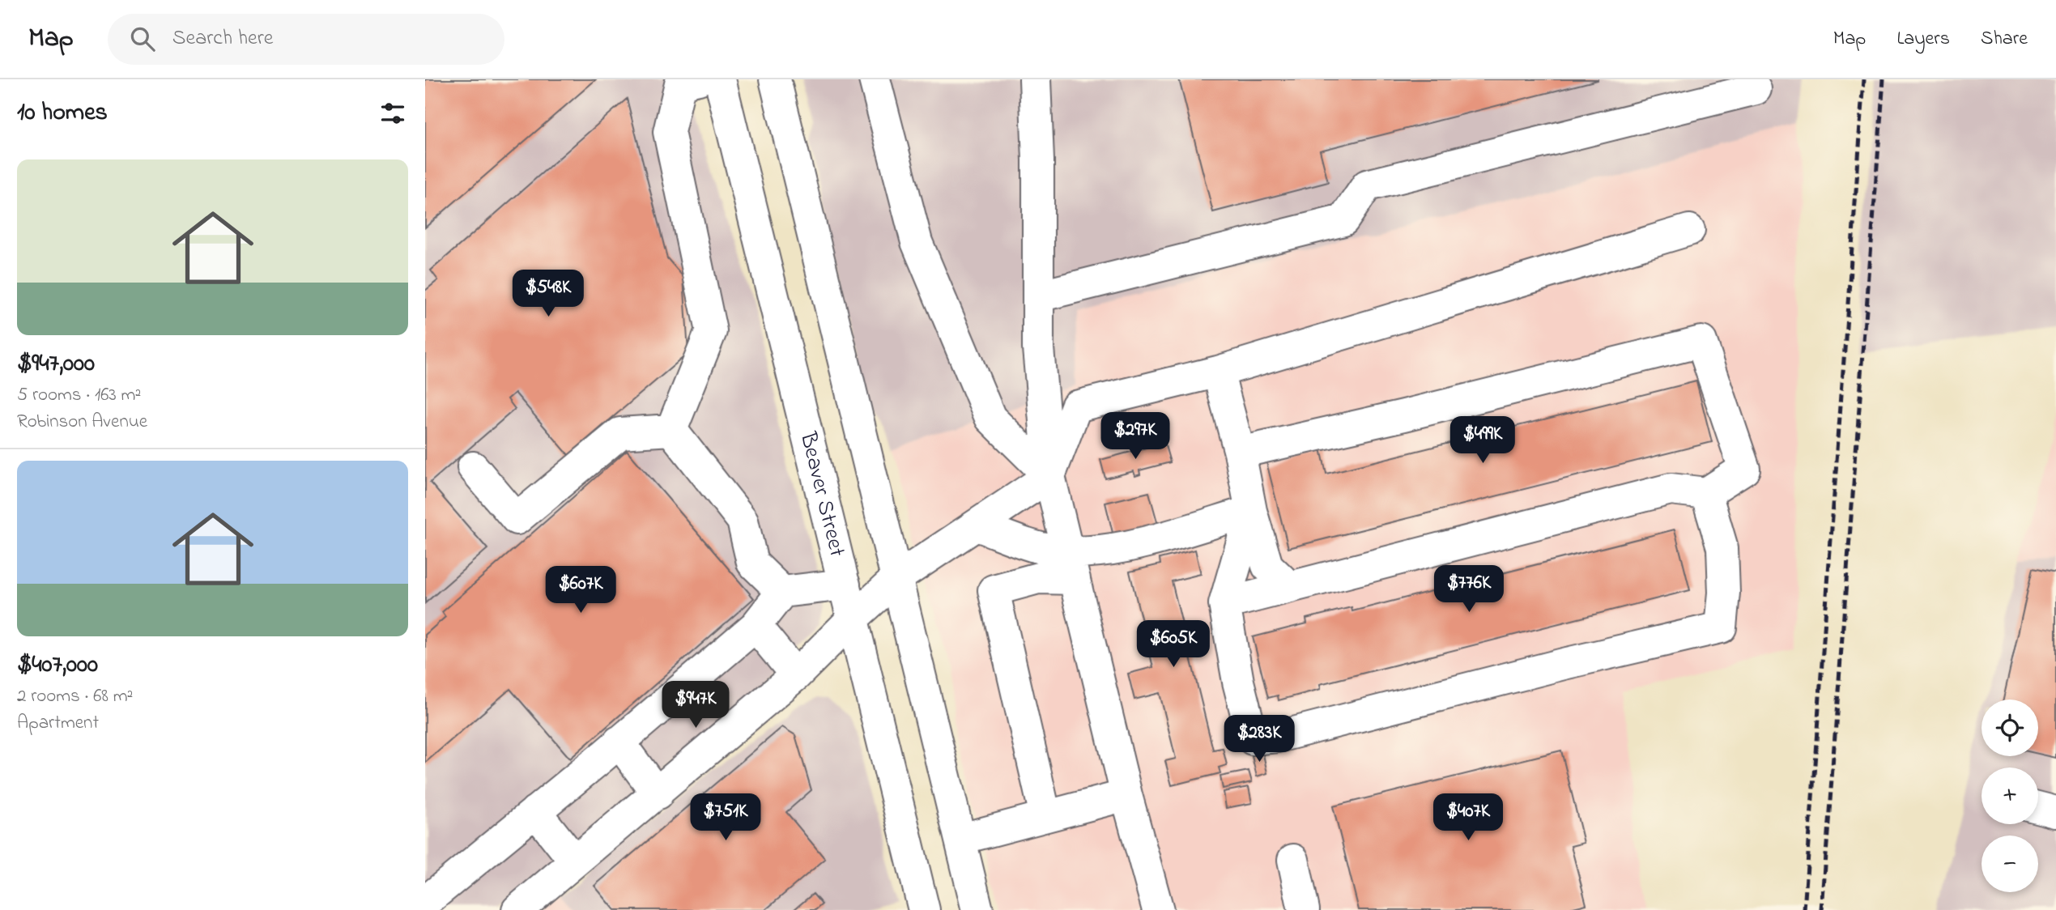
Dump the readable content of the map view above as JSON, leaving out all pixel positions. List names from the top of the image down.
{
  "streets": {
    "main road": ["Beaver Street"]
  },
  "page": {
    "header": "Map",
    "search": "Search here",
    "nav": ["Map", "Layers", "Share"],
    "heading": "10 homes",
    "list": [
      {
        "name": "$947,000",
        "note": "5 rooms · 163 m² · Robinson Avenue"
      },
      {
        "name": "$407,000",
        "note": "2 rooms · 68 m² · Apartment"
      }
    ],
    "price": [
      "$548K",
      "$297K",
      "$499K",
      "$776K",
      "$607K",
      "$605K",
      "$947K",
      "$283K",
      "$751K",
      "$407K"
    ],
    "map_buttons": ["+", "−"]
  }
}
